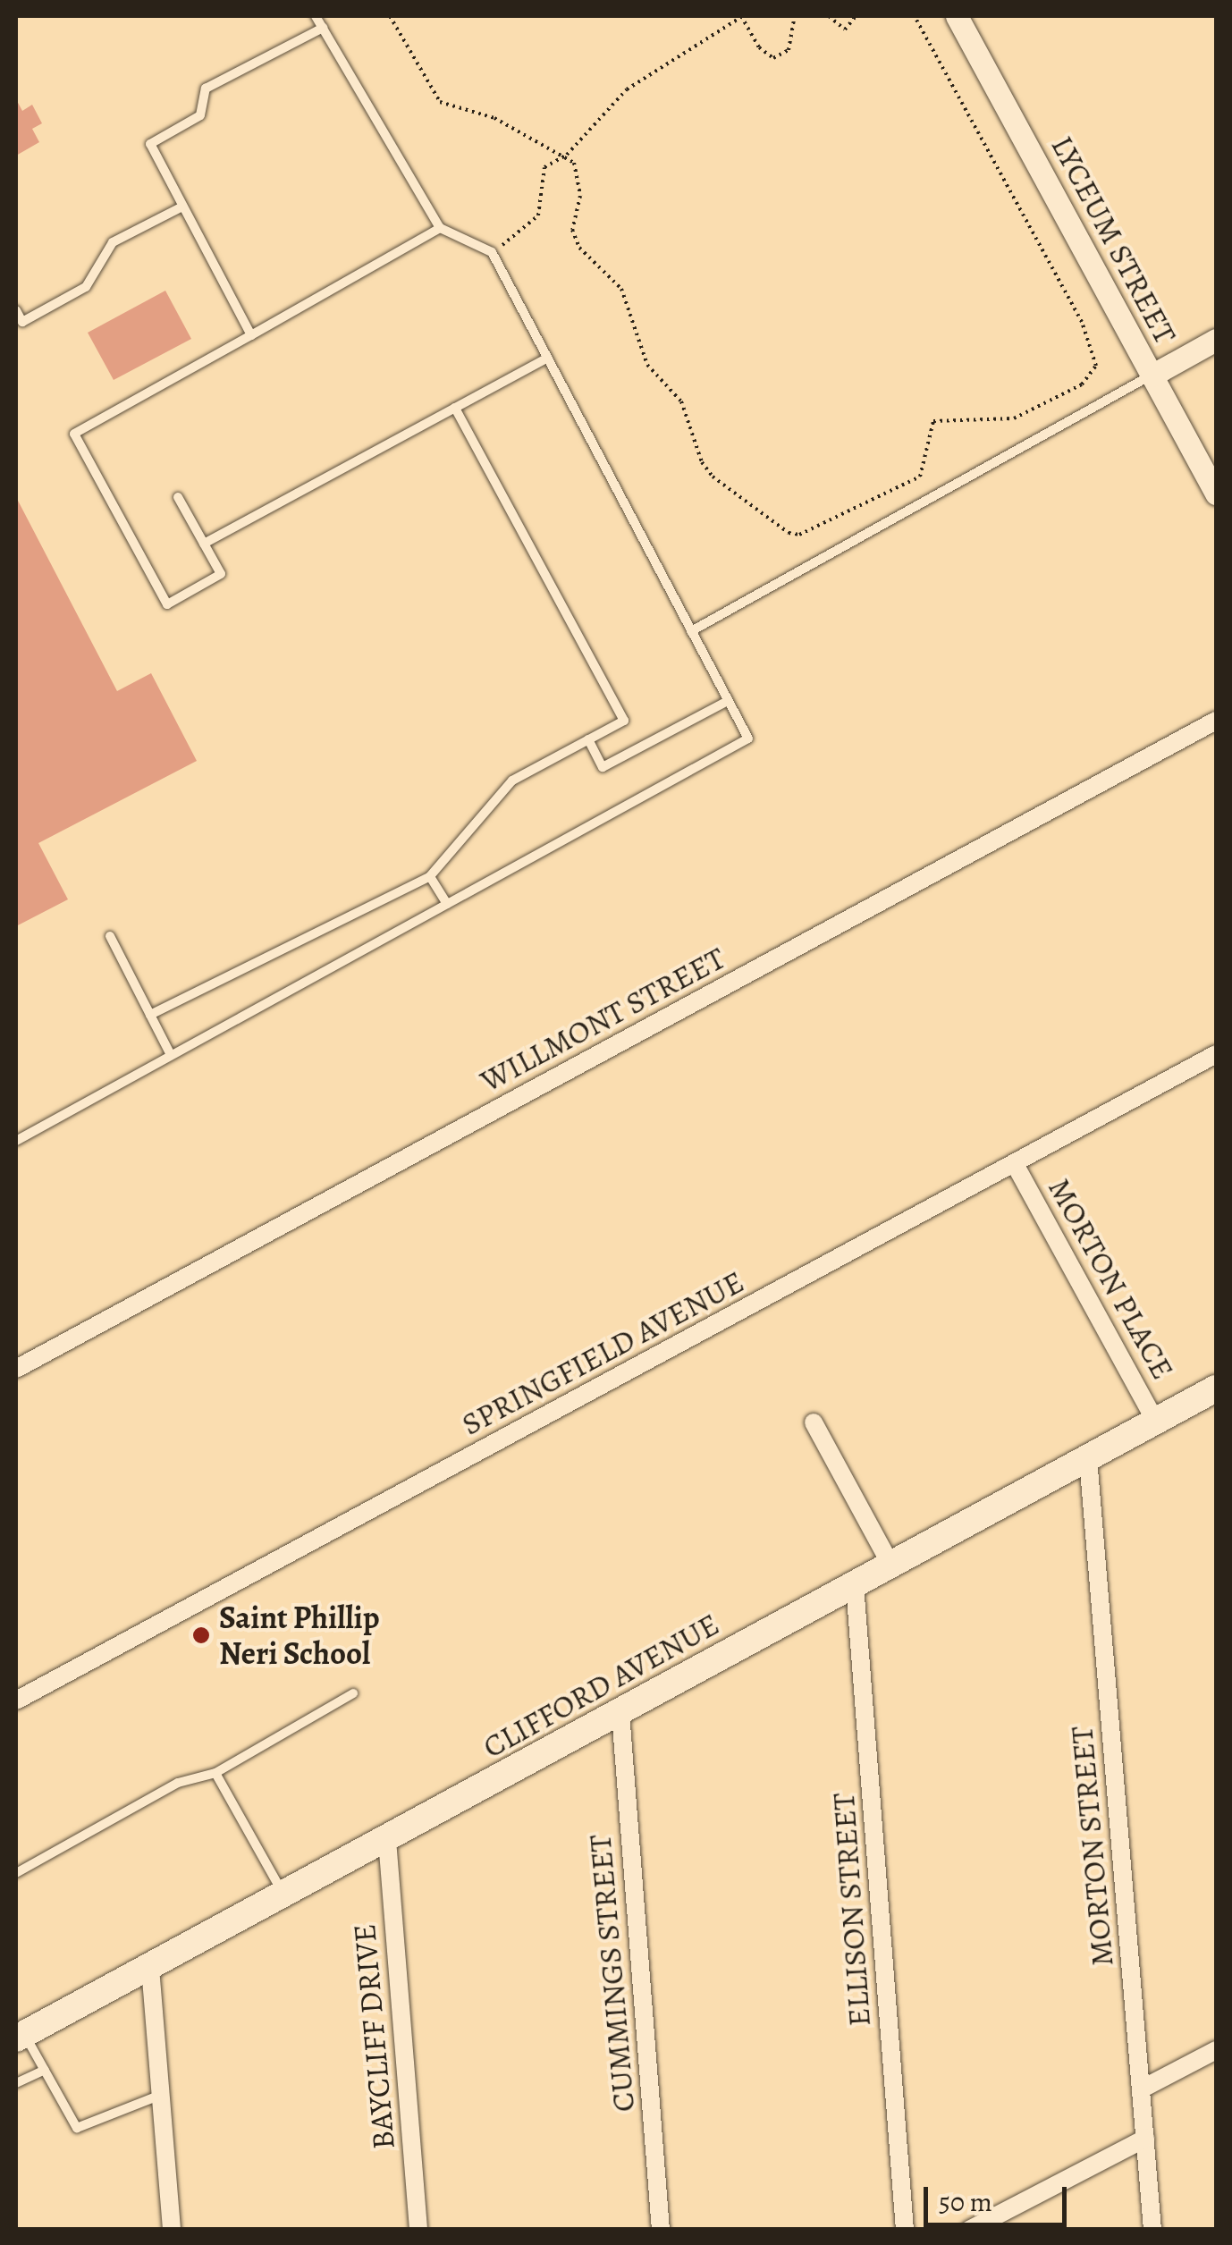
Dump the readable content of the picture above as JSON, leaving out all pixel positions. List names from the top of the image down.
{
  "streets": {
    "main road": ["CLIFFORD AVENUE"],
    "street": [
      "LYCEUM STREET",
      "WILLMONT STREET",
      "MORTON PLACE",
      "SPRINGFIELD AVENUE",
      "MORTON STREET",
      "ELLISON STREET",
      "CUMMINGS STREET",
      "BAYCLIFF DRIVE"
    ]
  },
  "crossings": [
    ["MORTON PLACE", "SPRINGFIELD AVENUE"],
    ["MORTON PLACE", "CLIFFORD AVENUE"],
    ["CLIFFORD AVENUE", "MORTON STREET"],
    ["CLIFFORD AVENUE", "ELLISON STREET"],
    ["CLIFFORD AVENUE", "CUMMINGS STREET"],
    ["CLIFFORD AVENUE", "BAYCLIFF DRIVE"]
  ],
  "places": ["Saint Phillip Neri School"],
  "scale_bar": "50 m"
}
